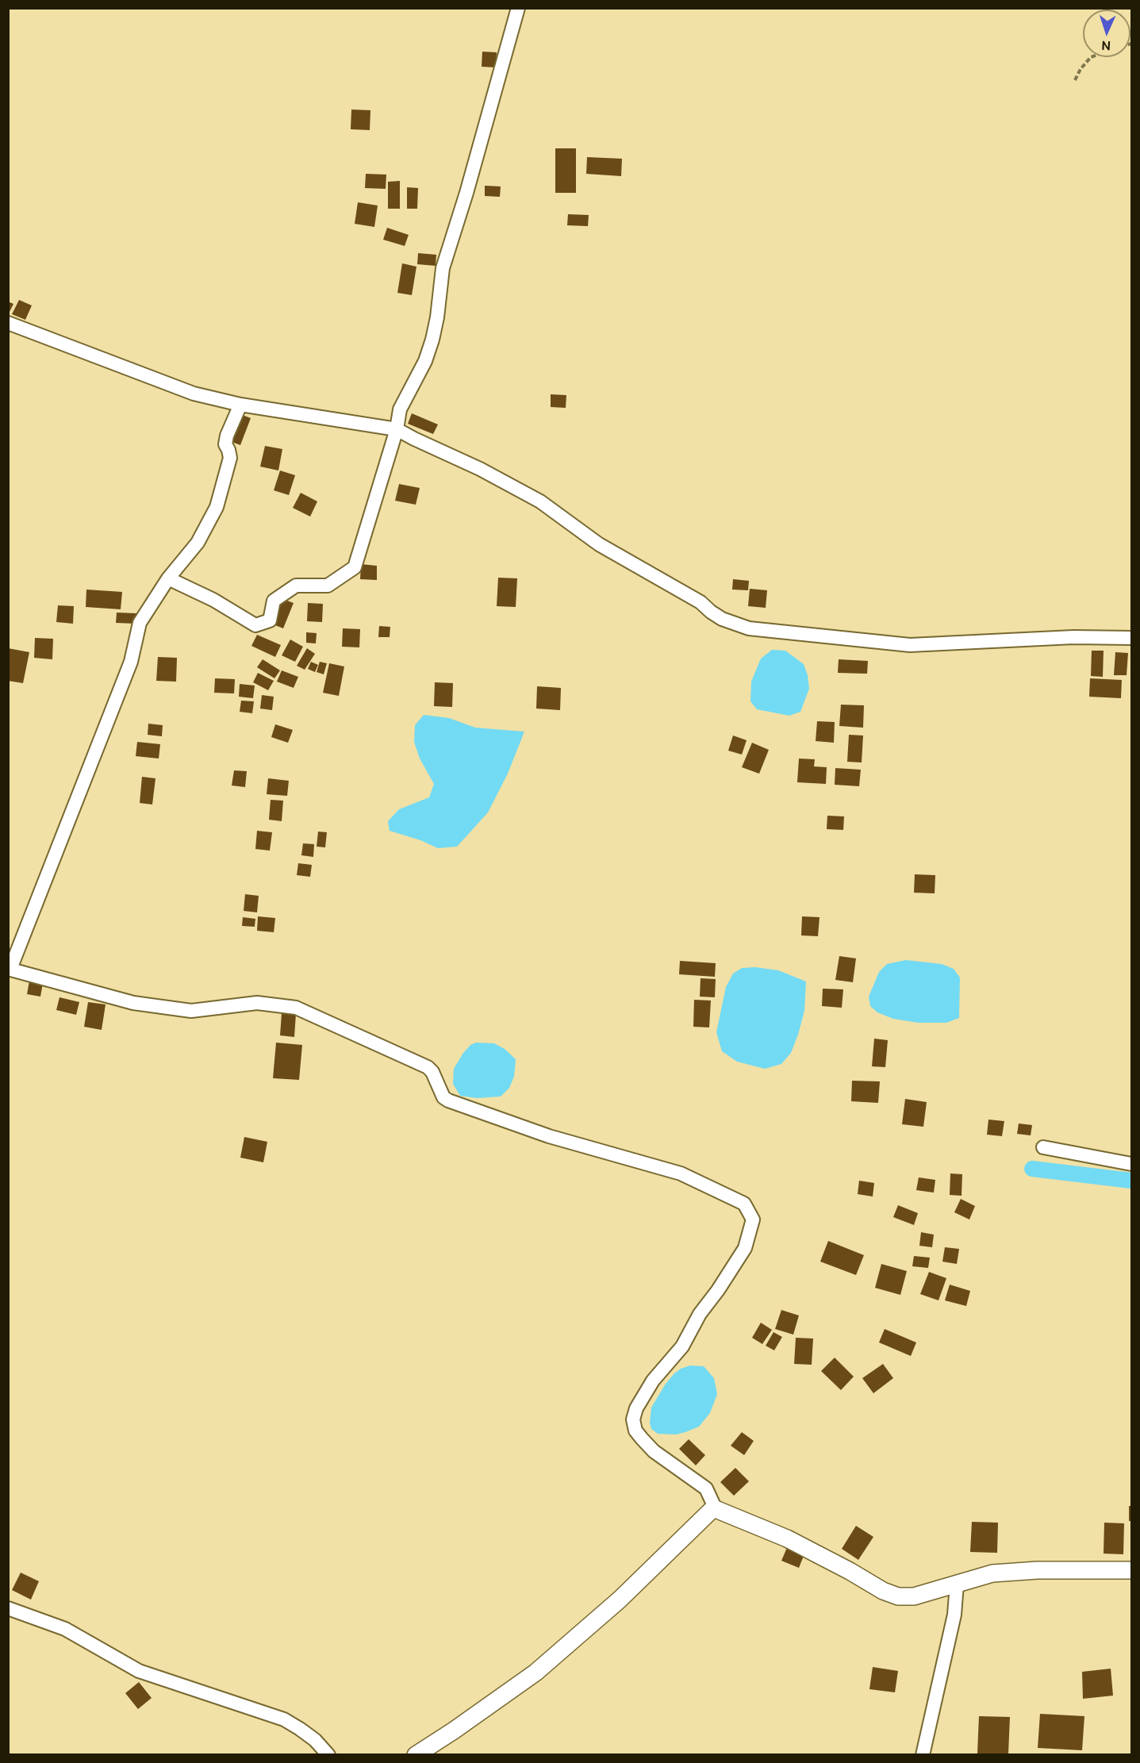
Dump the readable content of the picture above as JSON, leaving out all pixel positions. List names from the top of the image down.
{
  "north": "bottom"
}
